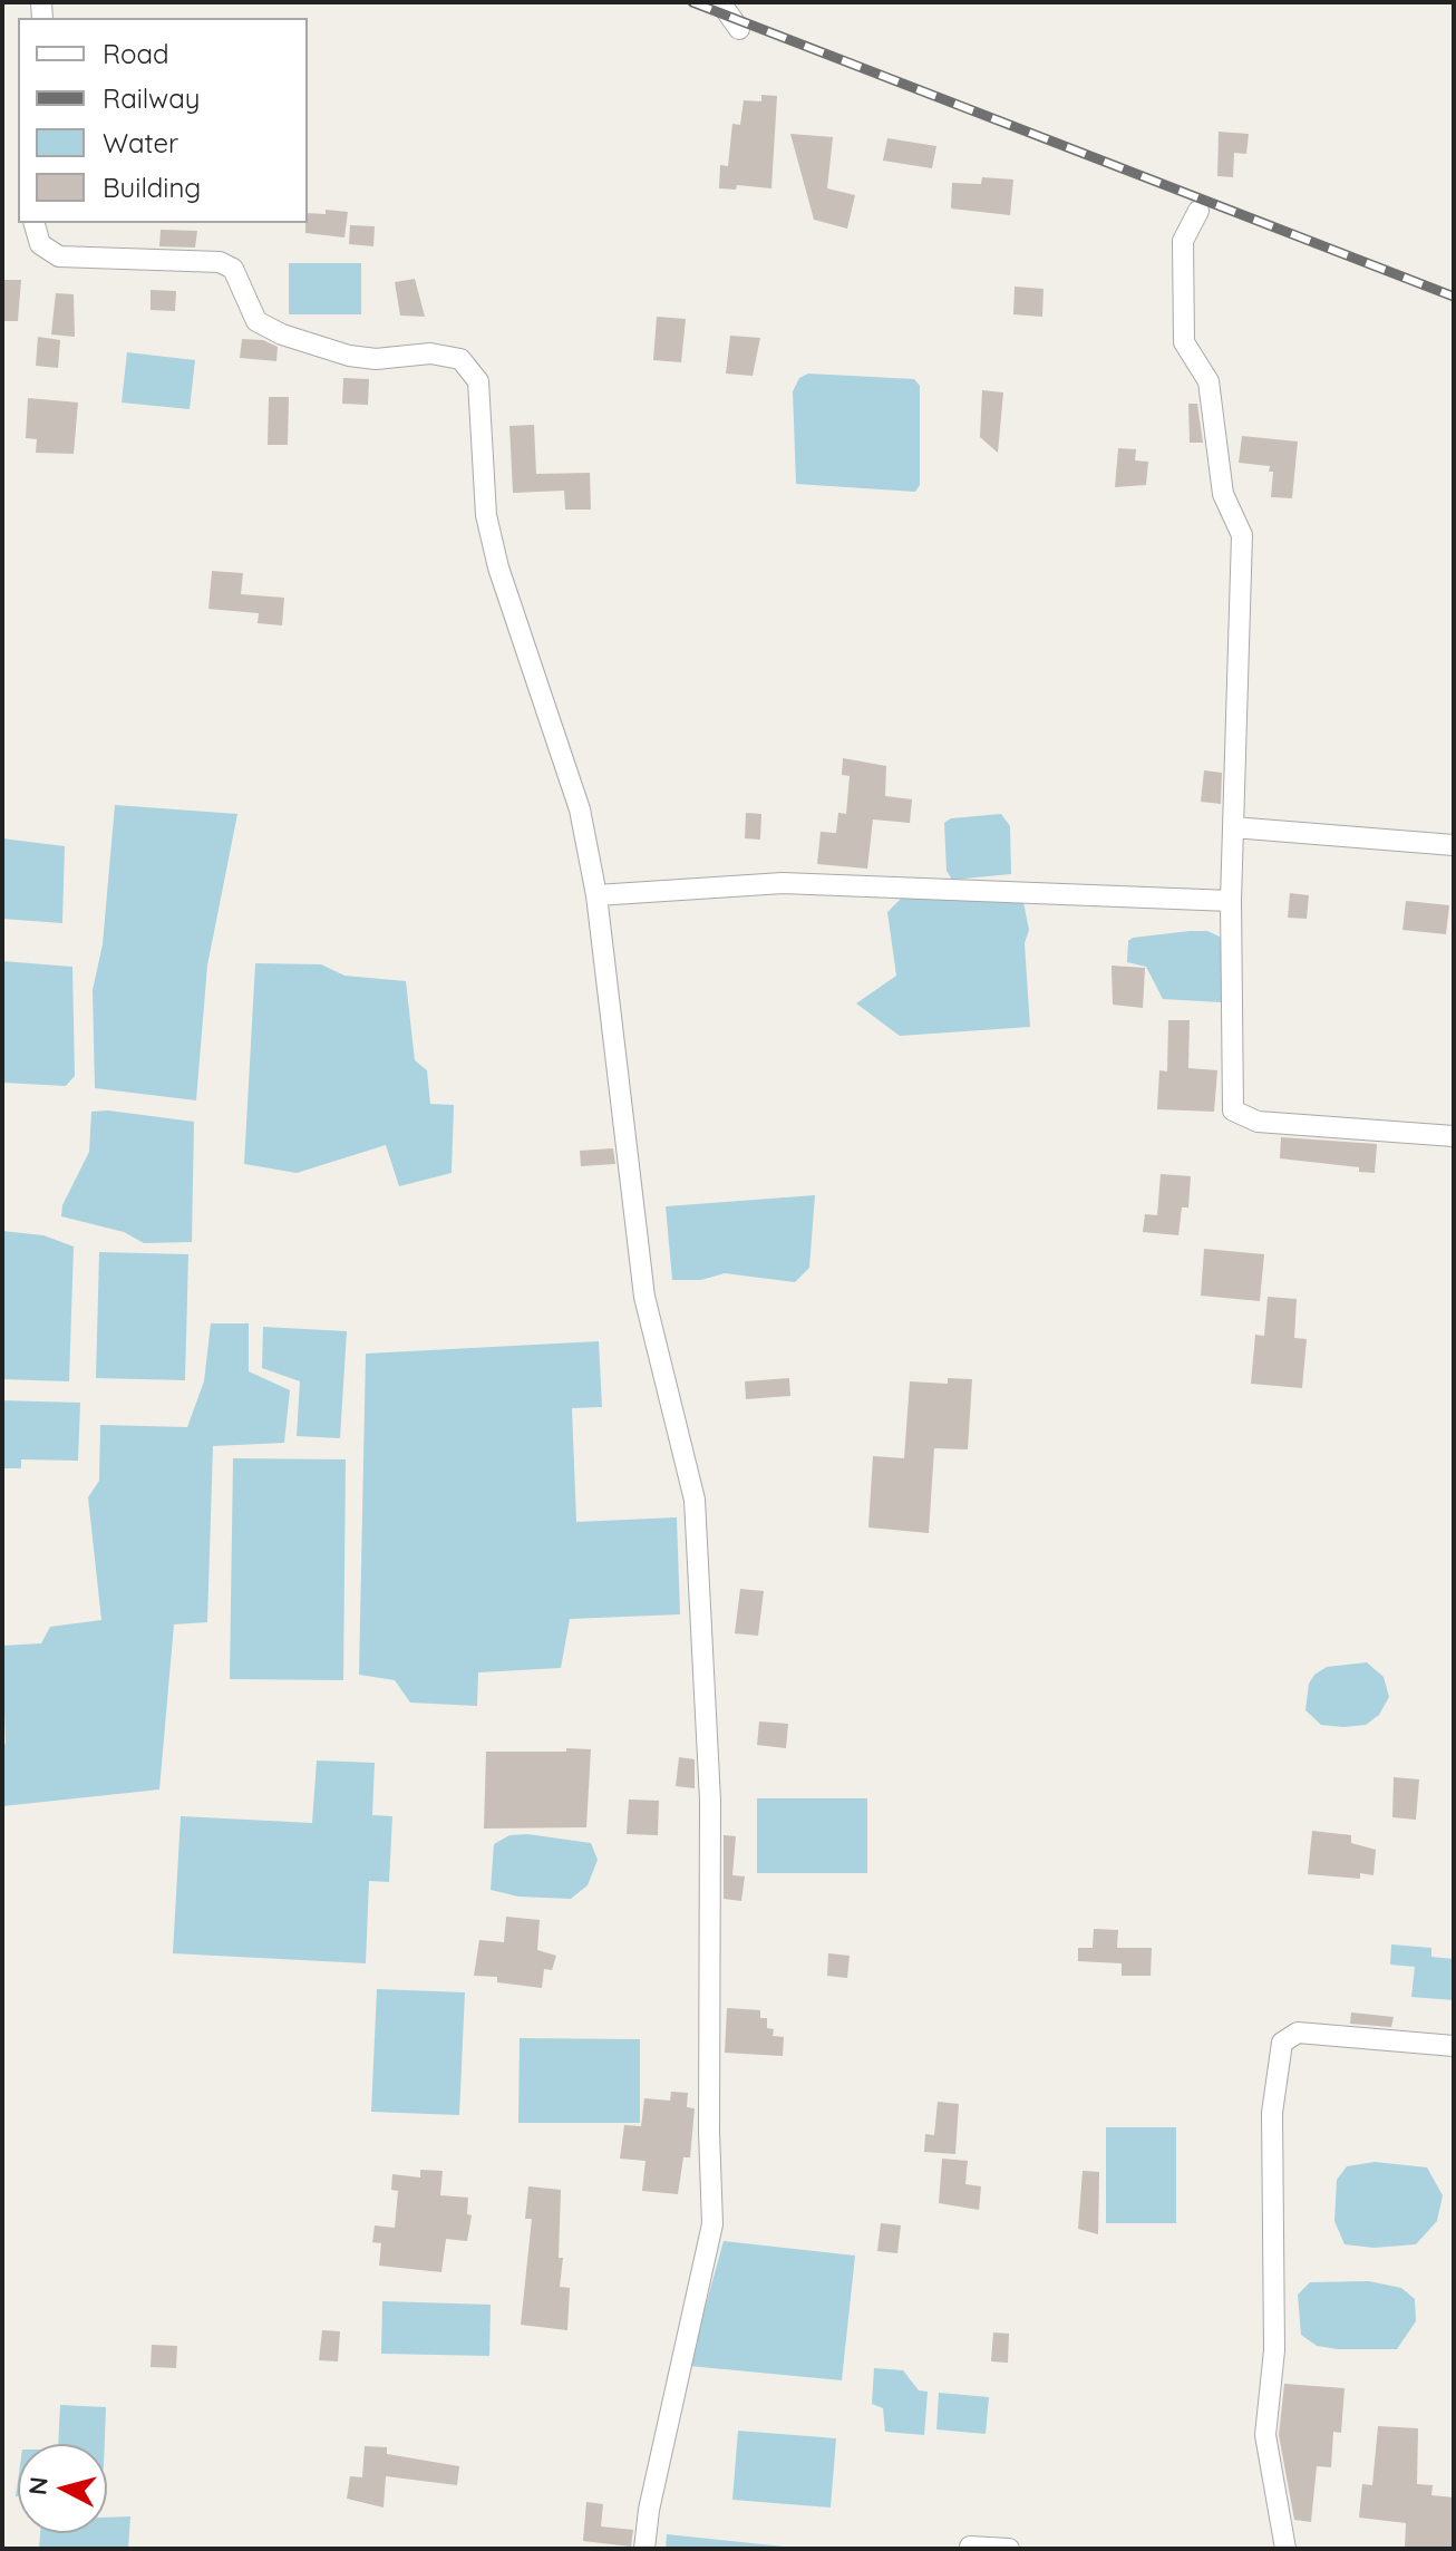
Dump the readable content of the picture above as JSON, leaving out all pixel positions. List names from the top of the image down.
{
  "legend": [
    "Road",
    "Railway",
    "Water",
    "Building"
  ],
  "north": "left"
}
